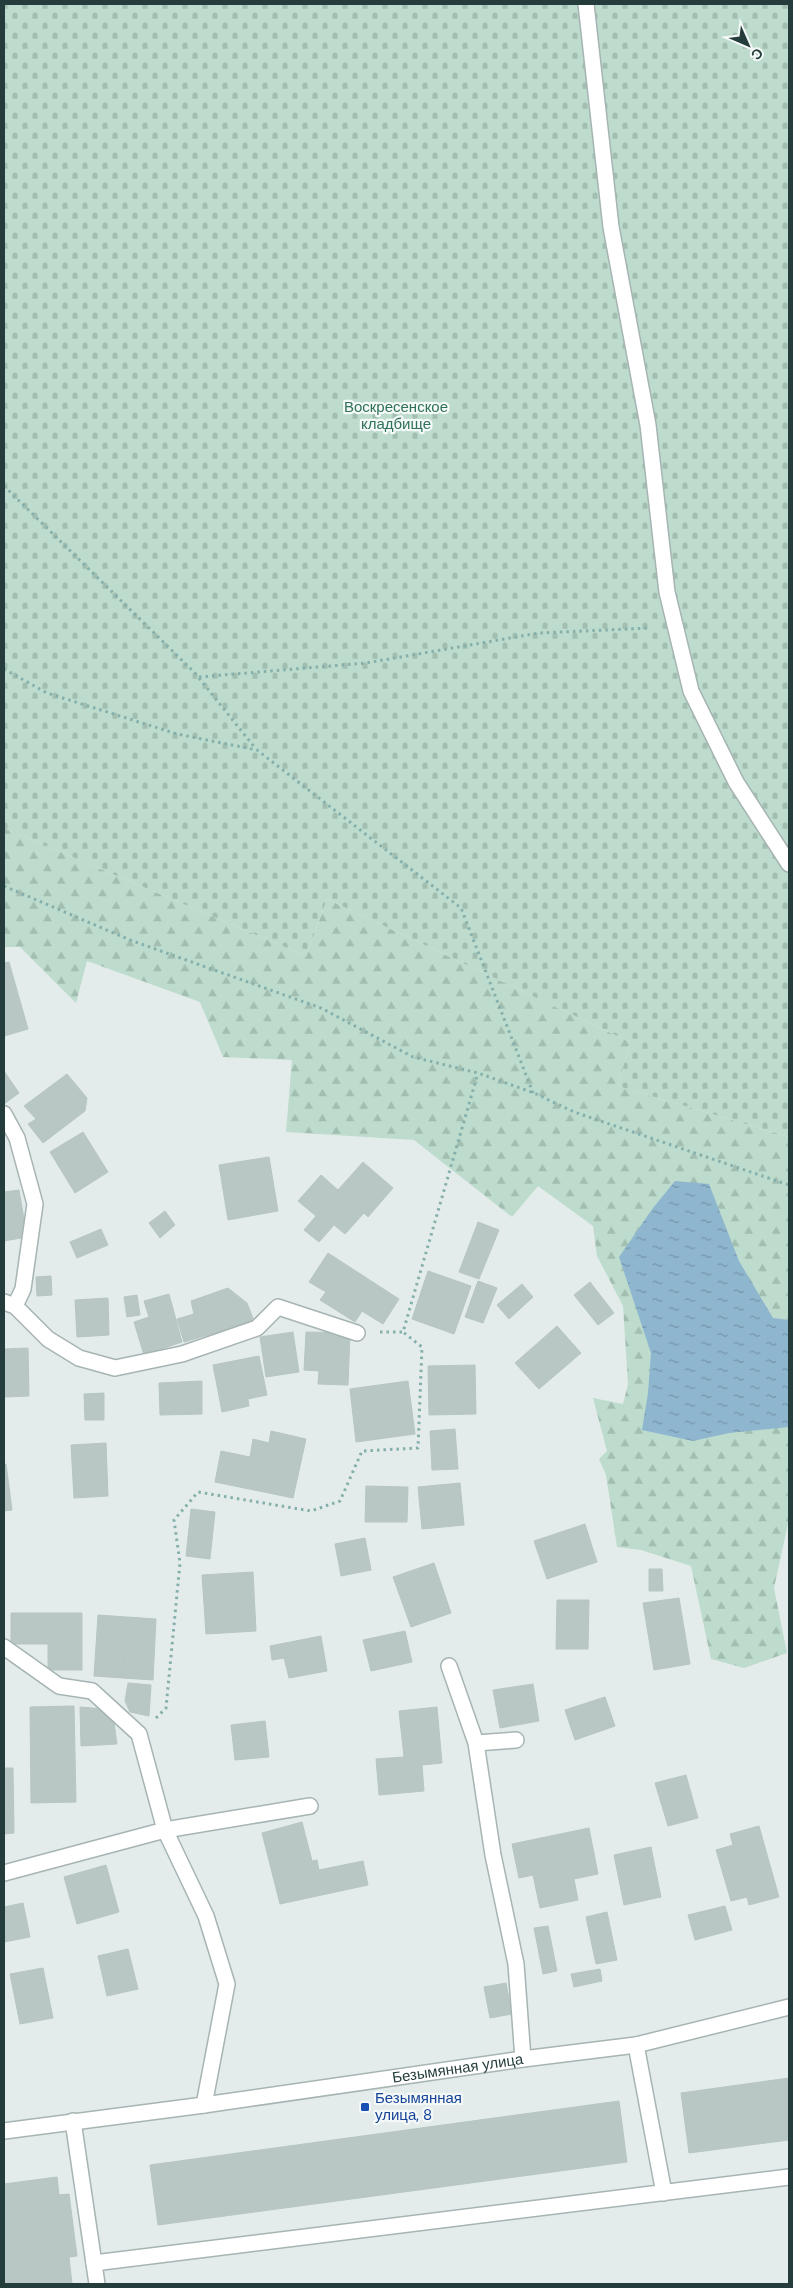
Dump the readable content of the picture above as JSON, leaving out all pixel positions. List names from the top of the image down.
{
  "streets": {
    "street": ["Безымянная улица"]
  },
  "parks": ["Воскресенское кладбище"],
  "places": {
    "transit": ["Безымянная улица, 8"]
  },
  "north": "bottom right"
}
